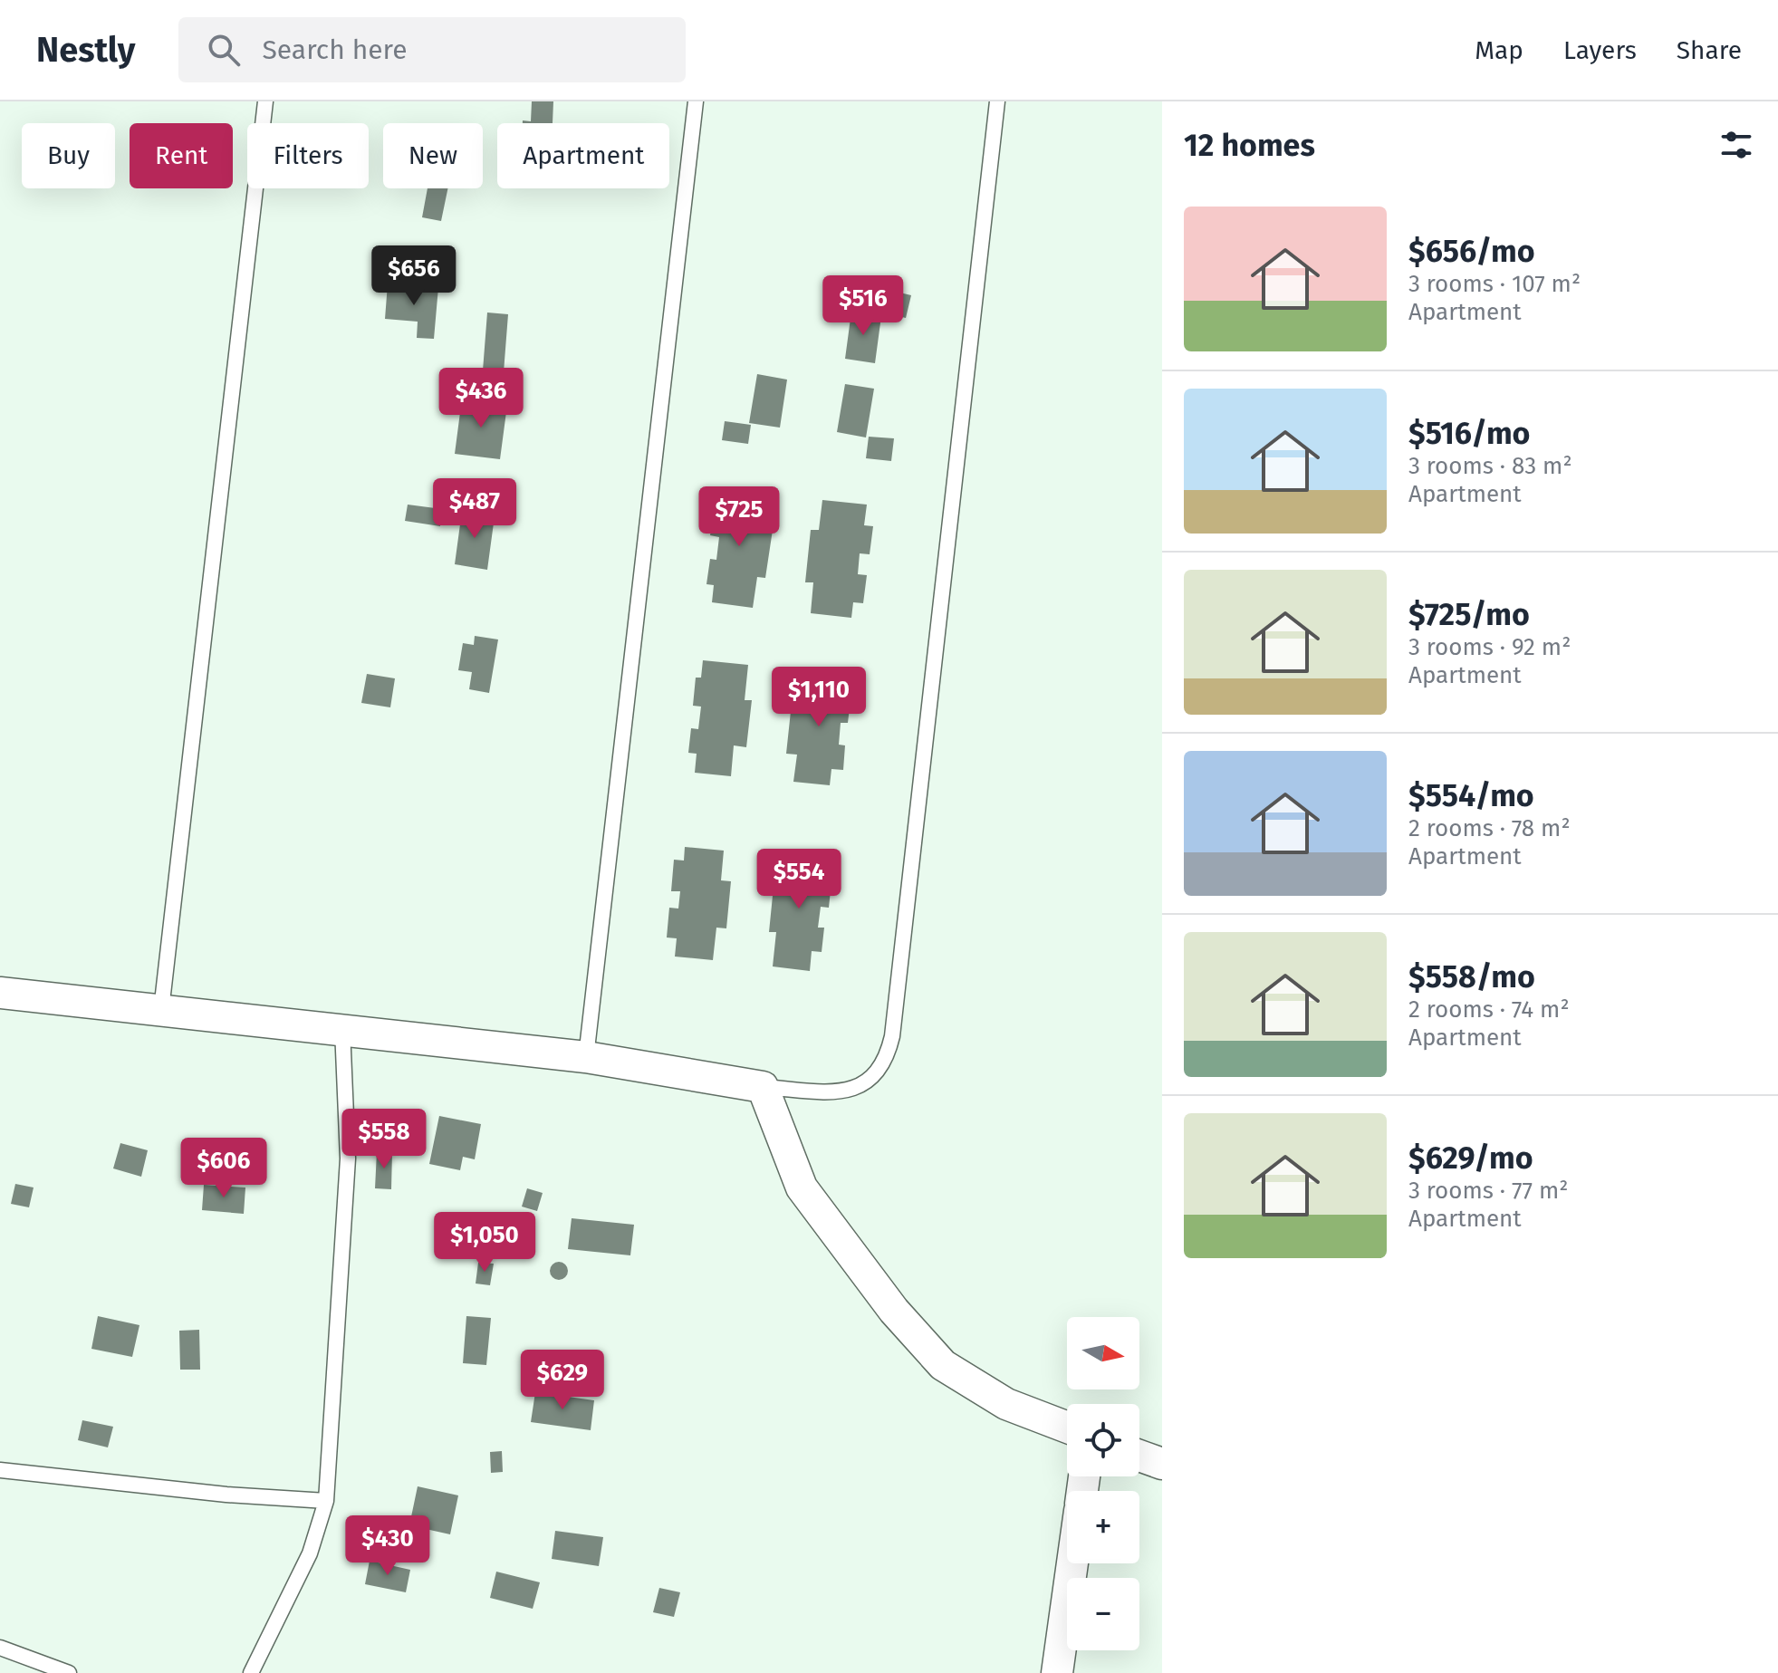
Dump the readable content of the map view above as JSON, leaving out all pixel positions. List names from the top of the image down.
{
  "north": "right",
  "page": {
    "header": "Nestly",
    "search": "Search here",
    "nav": ["Map", "Layers", "Share"],
    "heading": "12 homes",
    "chip": [
      "Buy",
      "Rent",
      "Filters",
      "New",
      "Apartment"
    ],
    "list": [
      {
        "name": "$656/mo",
        "note": "3 rooms · 107 m² · Apartment"
      },
      {
        "name": "$516/mo",
        "note": "3 rooms · 83 m² · Apartment"
      },
      {
        "name": "$725/mo",
        "note": "3 rooms · 92 m² · Apartment"
      },
      {
        "name": "$554/mo",
        "note": "2 rooms · 78 m² · Apartment"
      },
      {
        "name": "$558/mo",
        "note": "2 rooms · 74 m² · Apartment"
      },
      {
        "name": "$629/mo",
        "note": "3 rooms · 77 m² · Apartment"
      }
    ],
    "price": [
      "$656",
      "$516",
      "$436",
      "$487",
      "$725",
      "$1,110",
      "$554",
      "$558",
      "$606",
      "$1,050",
      "$629",
      "$430"
    ],
    "map_buttons": ["+", "−"]
  }
}
